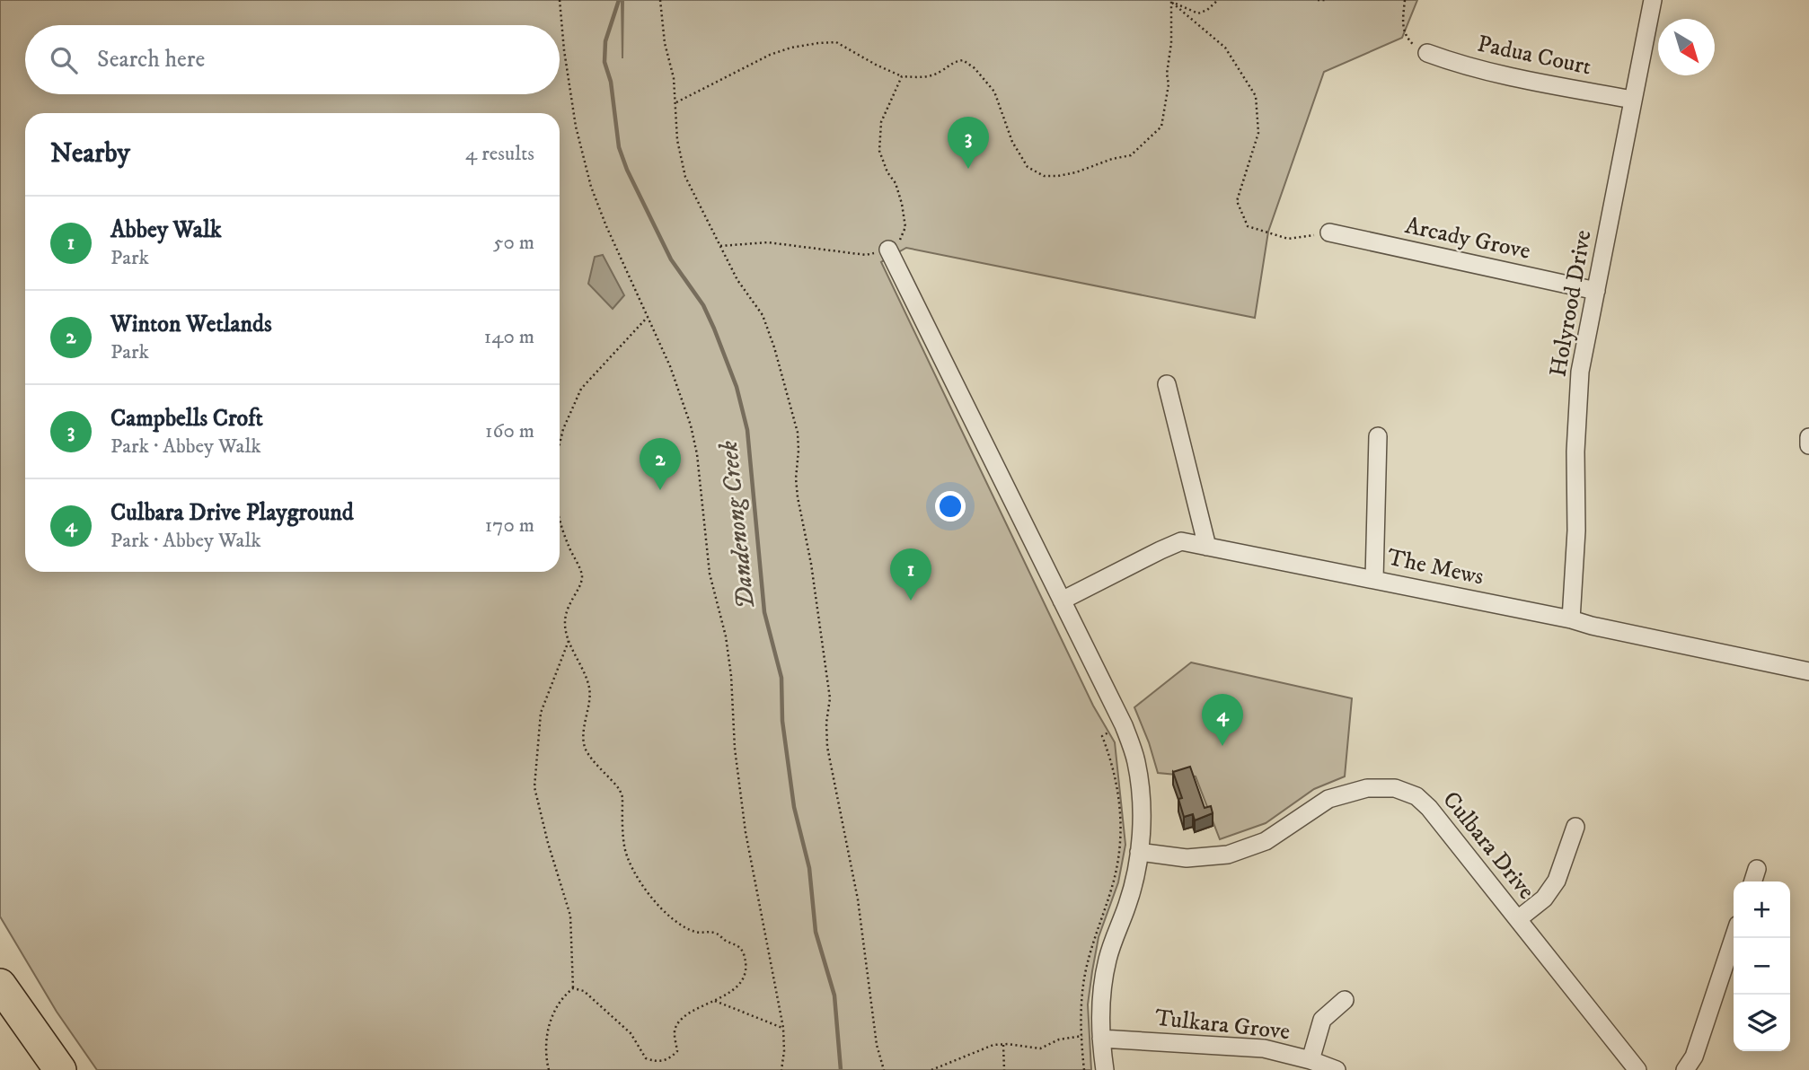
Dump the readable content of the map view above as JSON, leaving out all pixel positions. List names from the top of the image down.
{
  "streets": {
    "street": [
      "Padua Court",
      "Arcady Grove",
      "Holyrood Drive",
      "The Mews",
      "Culbara Drive",
      "Tulkara Grove"
    ]
  },
  "crossings": [
    ["Padua Court", "Holyrood Drive"],
    ["Arcady Grove", "Holyrood Drive"],
    ["Holyrood Drive", "The Mews"]
  ],
  "water": ["Dandenong Creek"],
  "north": "bottom right",
  "page": {
    "search": "Search here",
    "heading": ["Nearby", "4 results"],
    "pins": [
      "3",
      "2",
      "1",
      "4"
    ],
    "list": [
      {
        "mark": "1",
        "name": "Abbey Walk",
        "note": "Park",
        "value": "50 m"
      },
      {
        "mark": "2",
        "name": "Winton Wetlands",
        "note": "Park",
        "value": "140 m"
      },
      {
        "mark": "3",
        "name": "Campbells Croft",
        "note": "Park · Abbey Walk",
        "value": "160 m"
      },
      {
        "mark": "4",
        "name": "Culbara Drive Playground",
        "note": "Park · Abbey Walk",
        "value": "170 m"
      }
    ],
    "map_buttons": ["+", "−"]
  }
}
